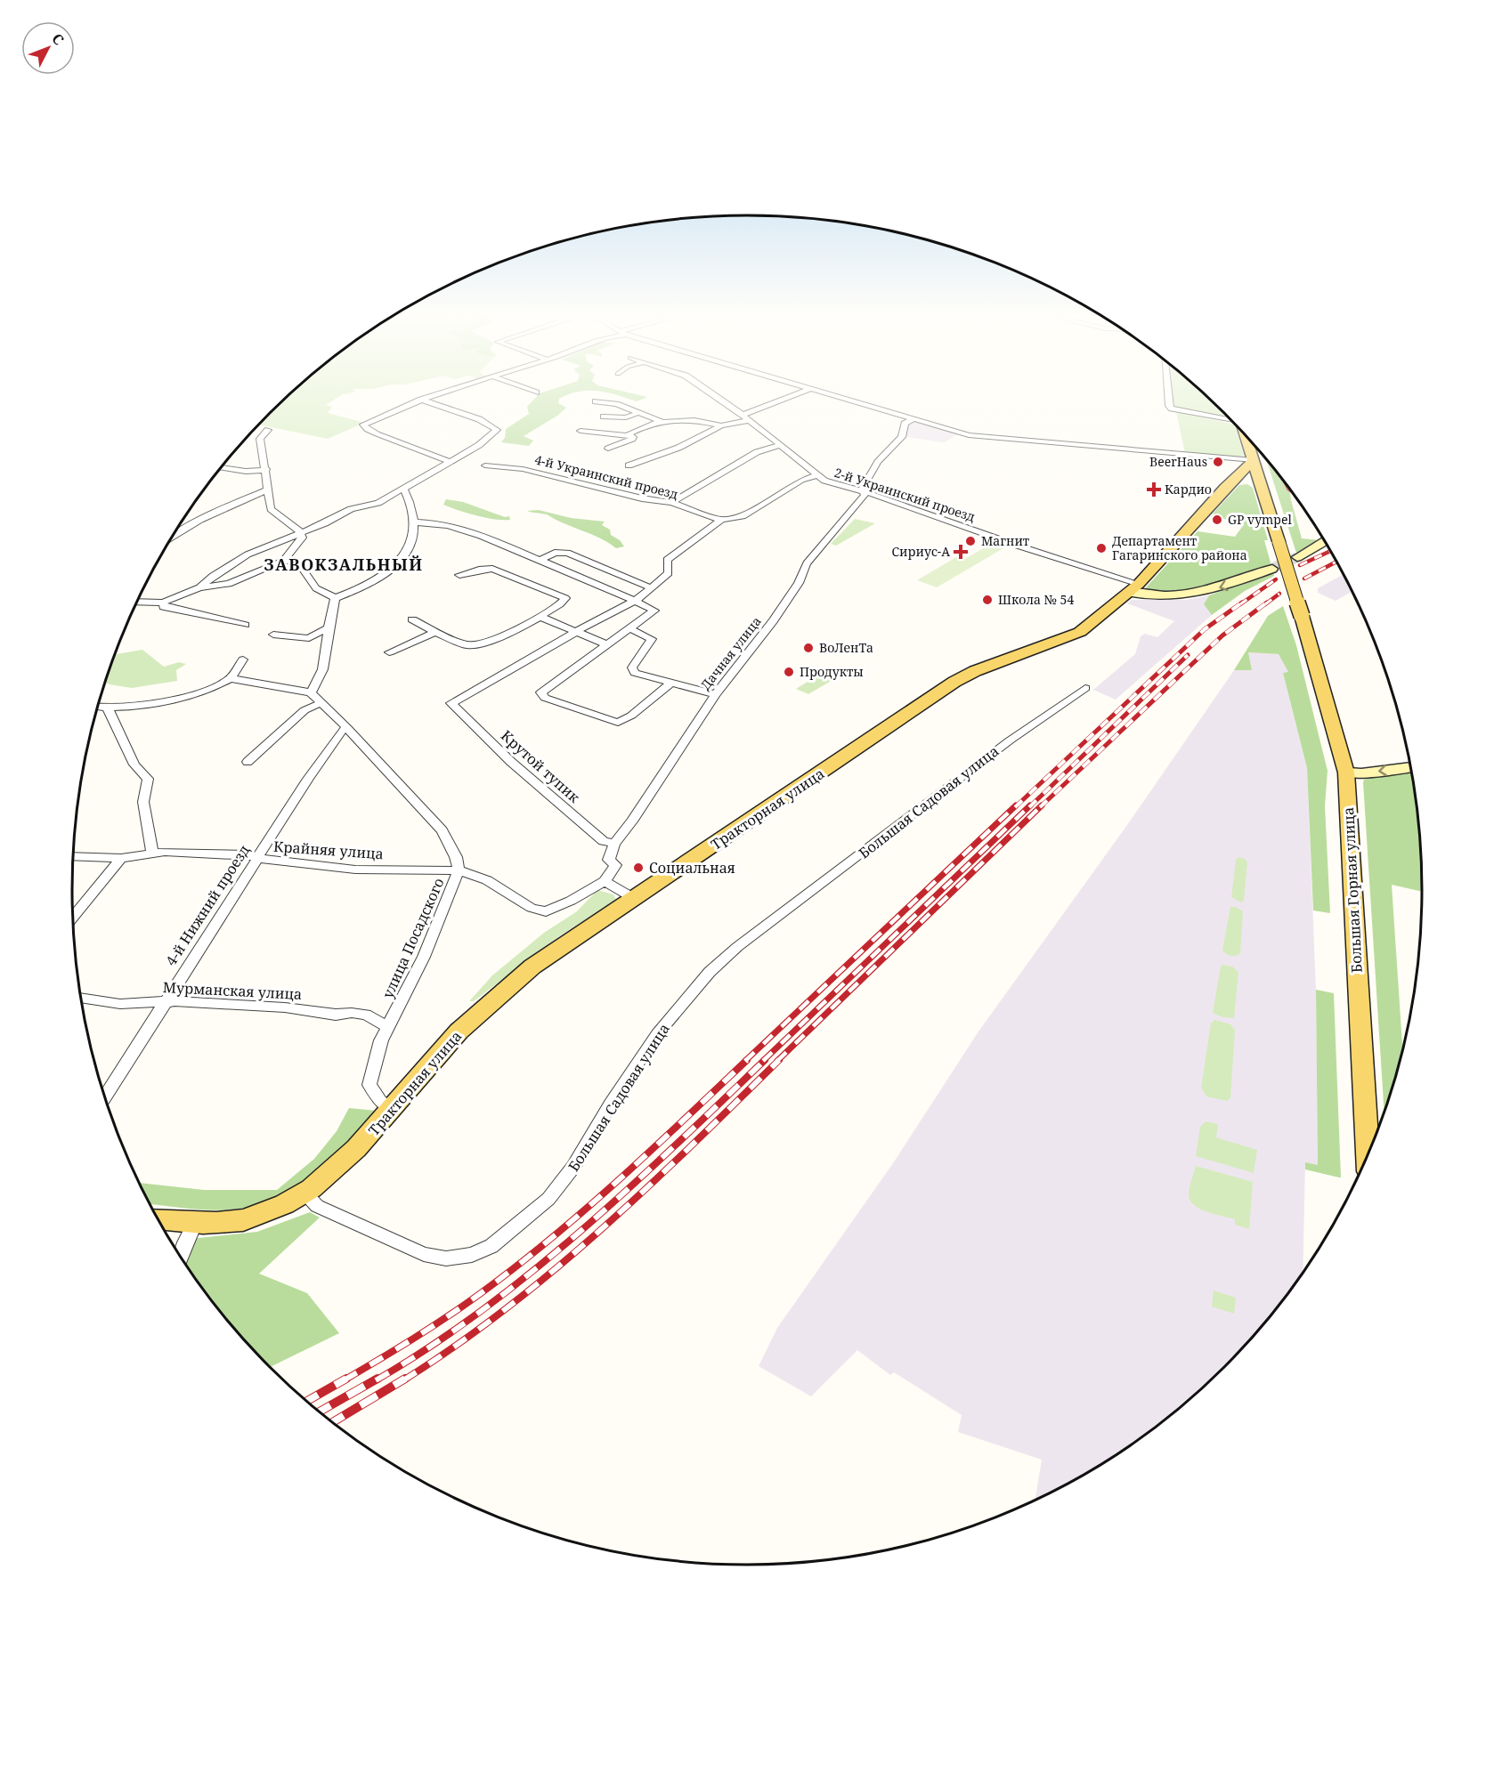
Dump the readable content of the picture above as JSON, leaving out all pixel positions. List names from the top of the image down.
{
  "streets": {
    "main road": ["Тракторная улица", "Большая Горная улица"],
    "street": [
      "4-й Украинский проезд",
      "2-й Украинский проезд",
      "Дачная улица",
      "Крутой тупик",
      "Большая Садовая улица",
      "Крайняя улица",
      "4-й Нижний проезд",
      "улица Посадского",
      "Мурманская улица"
    ]
  },
  "crossings": [
    ["2-й Украинский проезд", "Дачная улица"],
    ["2-й Украинский проезд", "Тракторная улица"],
    ["Дачная улица", "Крутой тупик"],
    ["Большая Садовая улица", "Тракторная улица"],
    ["Тракторная улица", "Большая Горная улица"],
    ["Тракторная улица", "улица Посадского"],
    ["Крайняя улица", "4-й Нижний проезд"],
    ["Крайняя улица", "улица Посадского"],
    ["4-й Нижний проезд", "улица Посадского"],
    ["4-й Нижний проезд", "Мурманская улица"],
    ["улица Посадского", "Мурманская улица"]
  ],
  "districts": ["ЗАВОКЗАЛЬНЫЙ"],
  "places": {
    "other": [
      "BeerHaus",
      "GP vympel",
      "Магнит",
      "Департамент Гагаринского района",
      "Школа № 54",
      "ВоЛенТа",
      "Продукты",
      "Социальная"
    ],
    "health": ["Кардио", "Сириус-А"]
  },
  "north": "top right"
}
